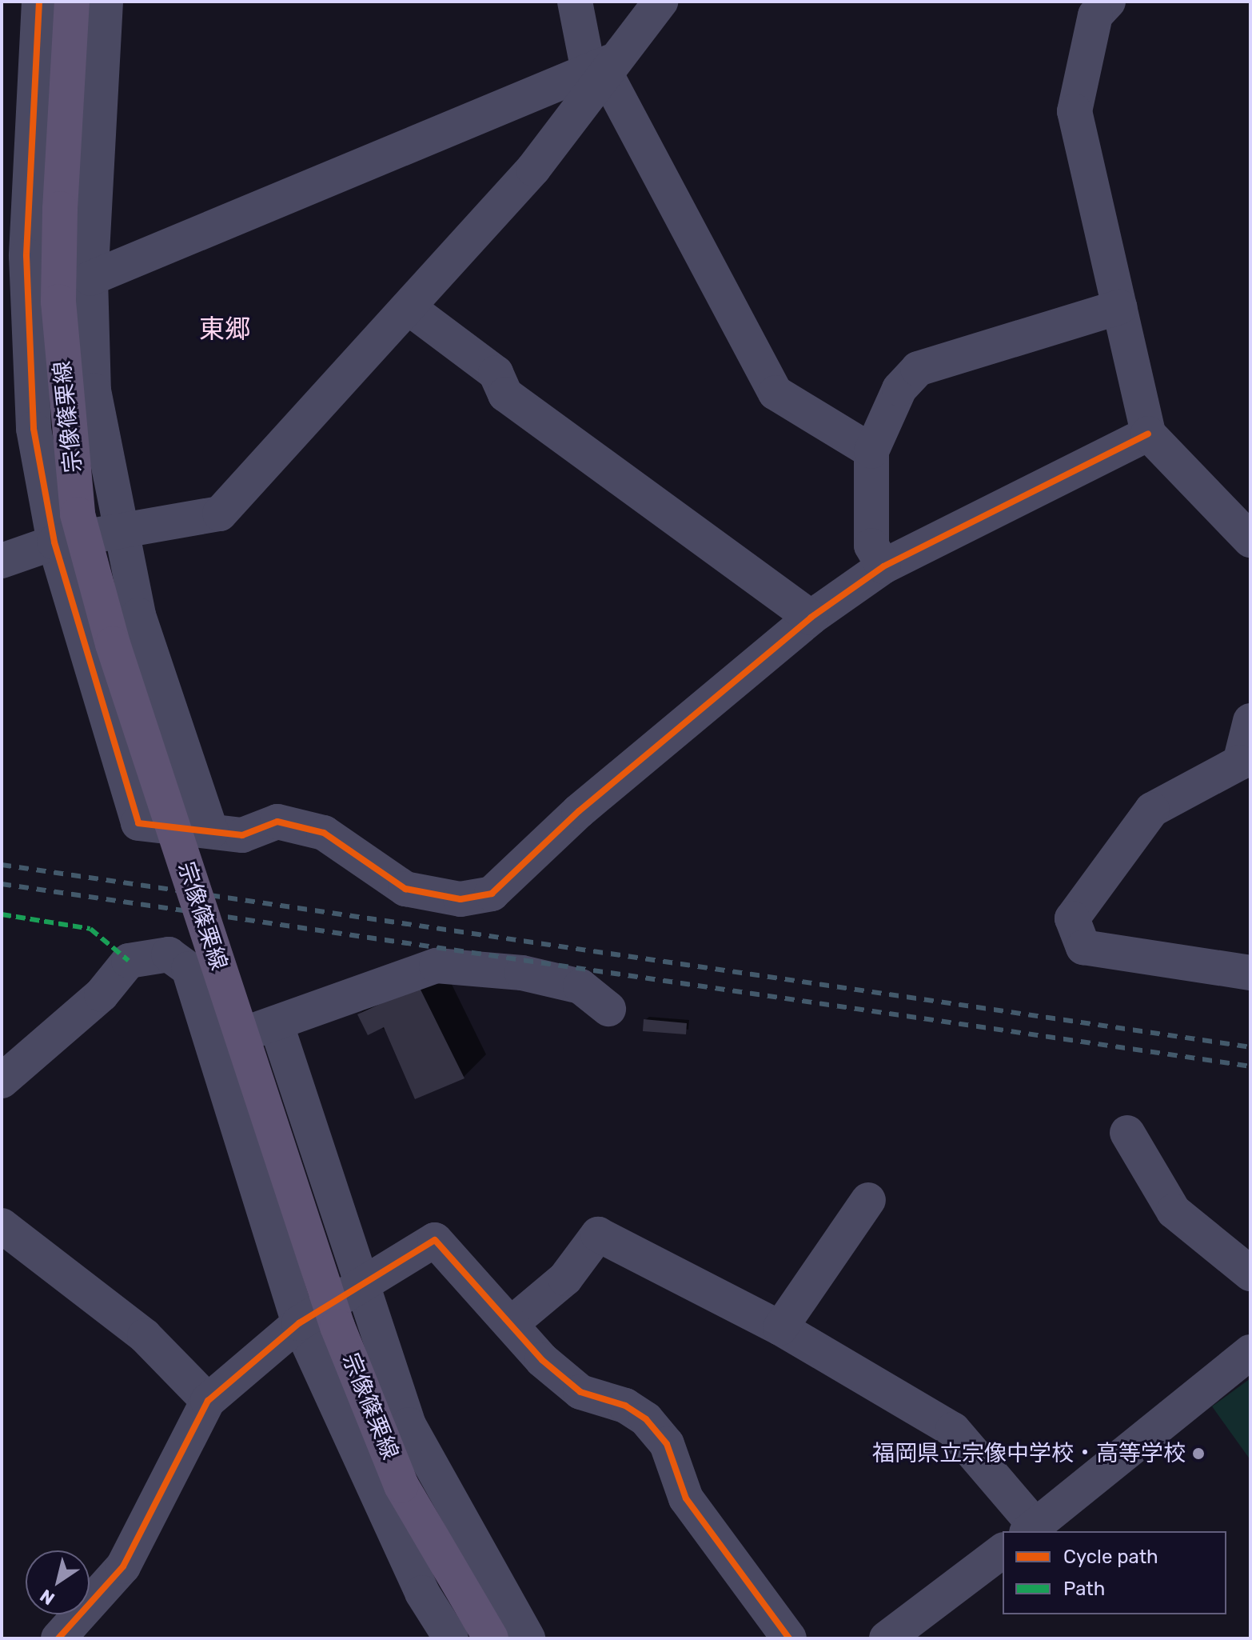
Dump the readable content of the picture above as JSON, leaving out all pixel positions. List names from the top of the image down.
{
  "streets": {
    "main road": ["宗像篠栗線"]
  },
  "districts": ["東郷"],
  "places": ["福岡県立宗像中学校・高等学校"],
  "legend": ["Cycle path", "Path"],
  "north": "bottom left"
}
